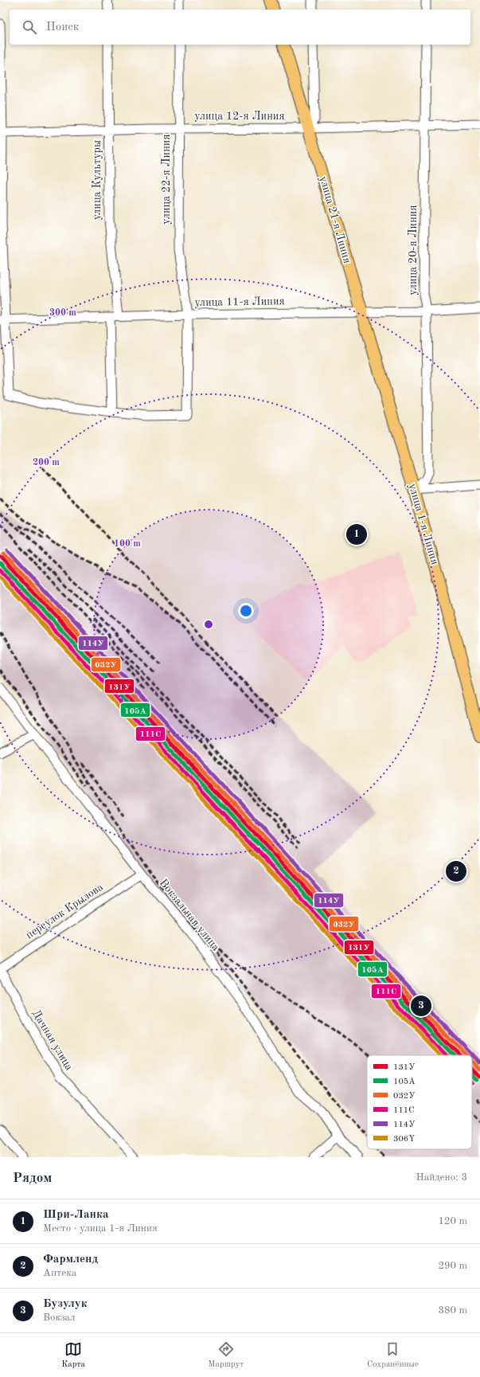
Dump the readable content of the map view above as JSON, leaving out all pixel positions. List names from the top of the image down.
{
  "streets": {
    "main road": ["улица 21-я Линия", "улица 1-я Линия"],
    "street": [
      "улица 12-я Линия",
      "улица 22-я Линия",
      "улица Культуры",
      "улица 20-я Линия",
      "улица 11-я Линия",
      "переулок Крылова",
      "Вокзальная улица",
      "Дачная улица"
    ]
  },
  "crossings": [
    ["улица 12-я Линия", "улица 22-я Линия"],
    ["улица 12-я Линия", "улица Культуры"],
    ["улица 12-я Линия", "улица 21-я Линия"],
    ["улица 12-я Линия", "улица 20-я Линия"],
    ["улица 22-я Линия", "улица 11-я Линия"],
    ["улица Культуры", "улица 11-я Линия"],
    ["улица 21-я Линия", "улица 11-я Линия"],
    ["улица 21-я Линия", "улица 1-я Линия"],
    ["улица 20-я Линия", "улица 11-я Линия"],
    ["улица 20-я Линия", "улица 1-я Линия"],
    ["улица 11-я Линия", "улица 1-я Линия"],
    ["переулок Крылова", "Вокзальная улица"],
    ["переулок Крылова", "Дачная улица"]
  ],
  "lines": [
    "transit line 114У",
    "transit line 032У",
    "transit line 131У",
    "transit line 105А",
    "transit line 111С",
    "transit line 306Y"
  ],
  "legend": [
    "131У",
    "105А",
    "032У",
    "111С",
    "114У",
    "306Y"
  ],
  "page": {
    "search": "Поиск",
    "pins": ["1", "2", "3"],
    "heading": ["Рядом", "Найдено: 3"],
    "list": [
      {
        "mark": "1",
        "name": "Шри-Ланка",
        "note": "Место · улица 1-я Линия",
        "value": "120 m"
      },
      {
        "mark": "2",
        "name": "Фармленд",
        "note": "Аптека",
        "value": "290 m"
      },
      {
        "mark": "3",
        "name": "Бузулук",
        "note": "Вокзал",
        "value": "380 m"
      }
    ],
    "nav": ["Карта", "Маршрут", "Сохранённые"]
  },
  "rings": ["300 m", "200 m", "100 m"]
}
